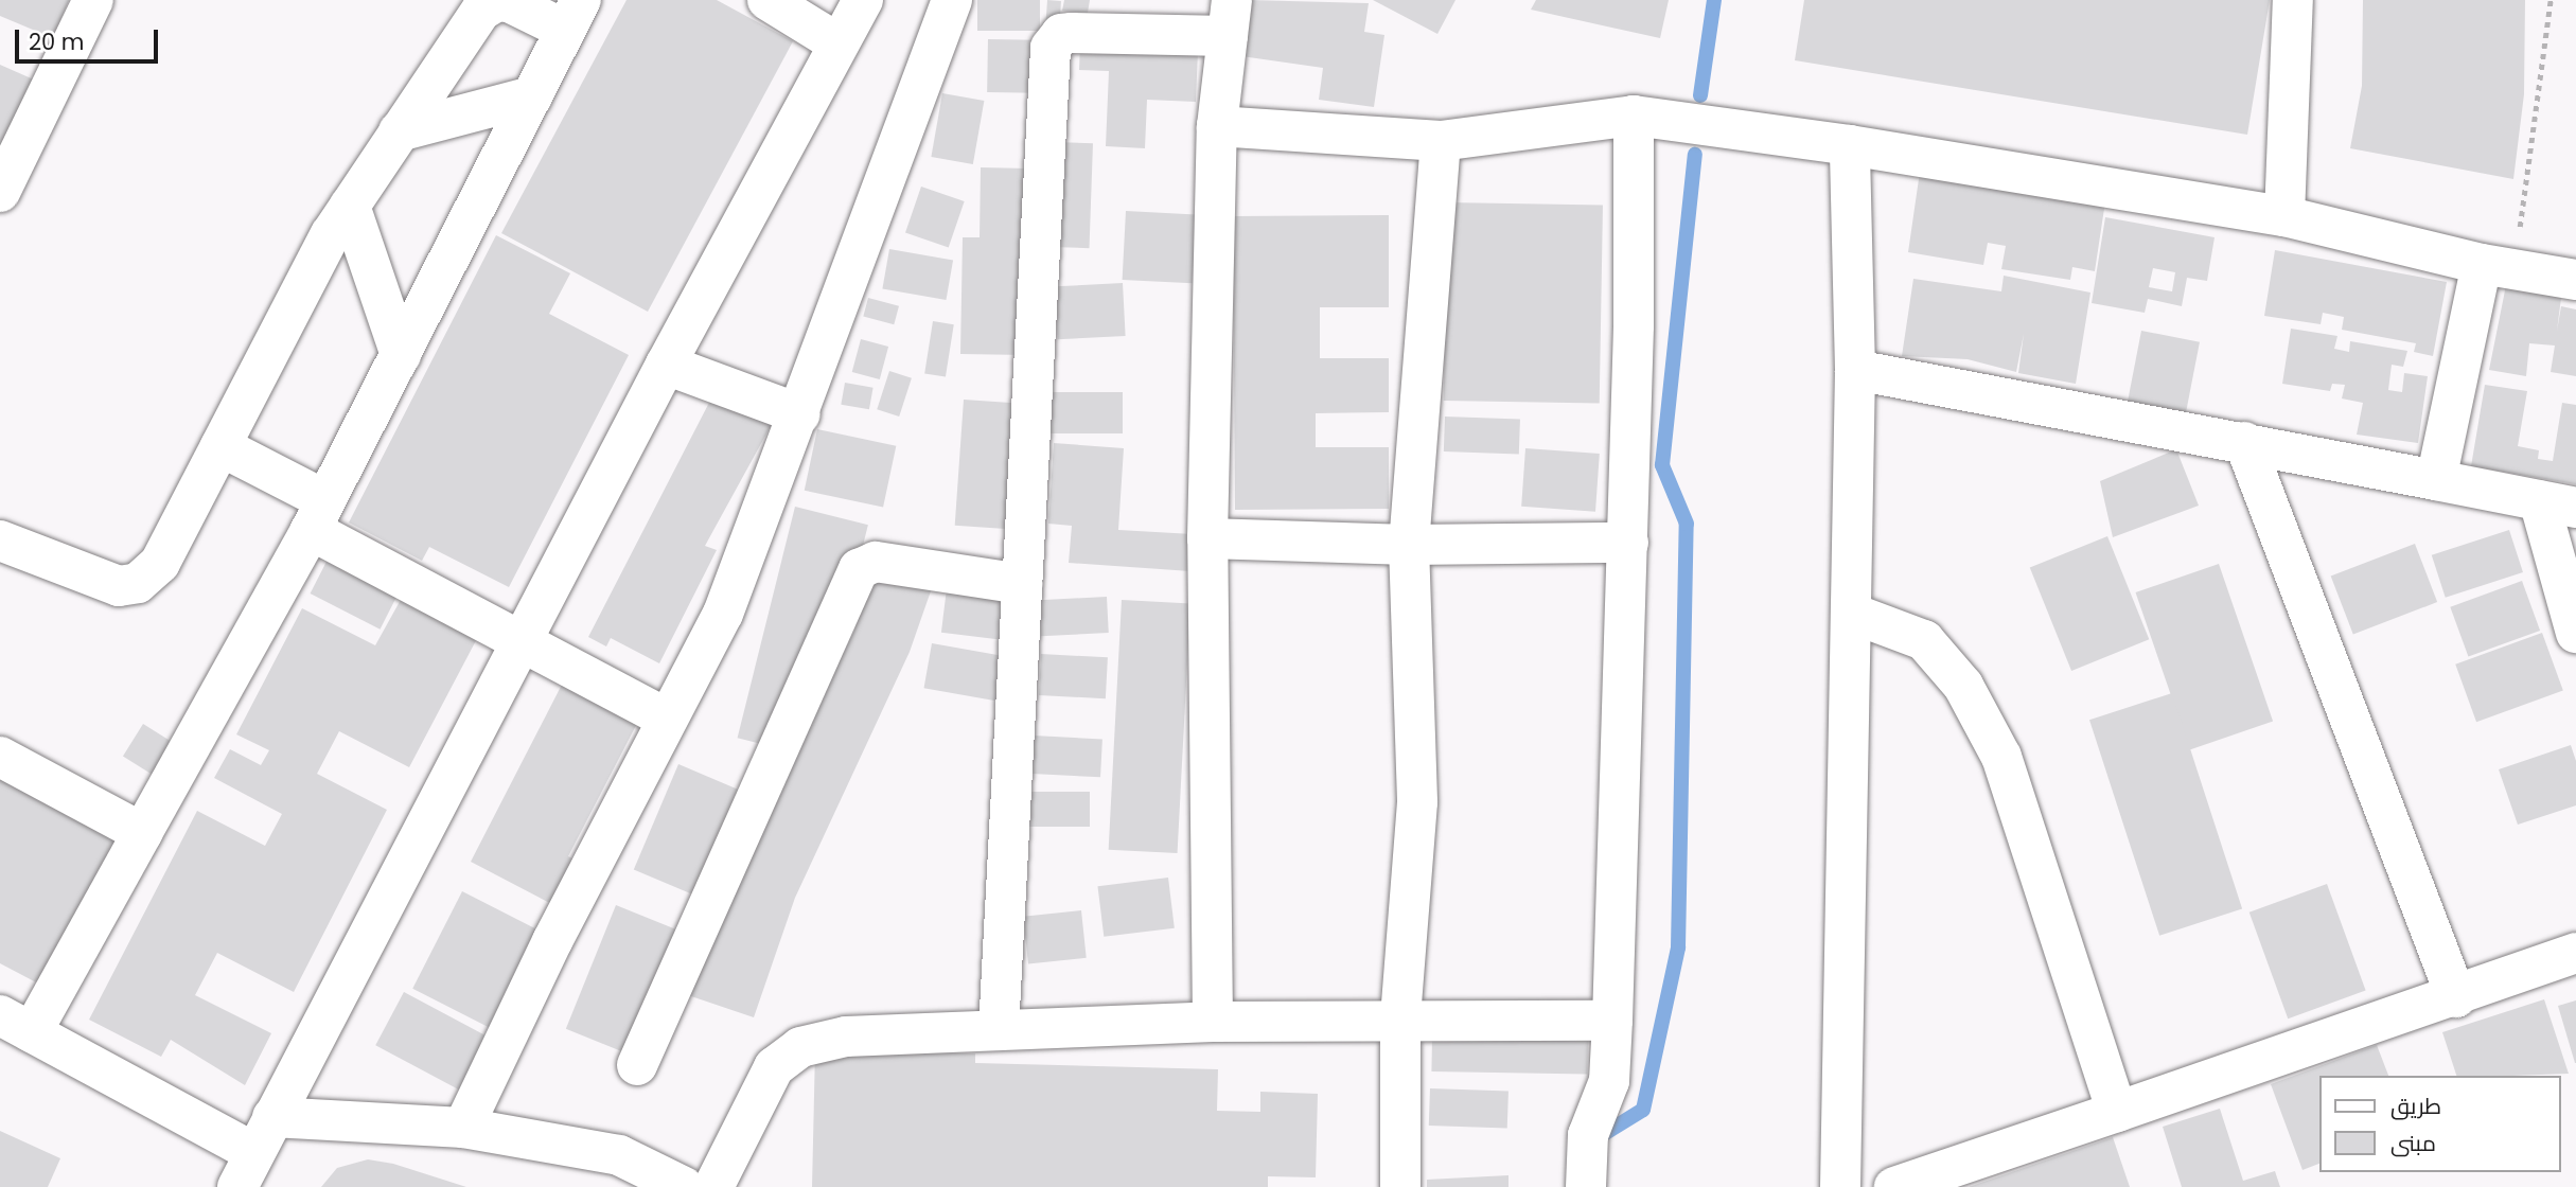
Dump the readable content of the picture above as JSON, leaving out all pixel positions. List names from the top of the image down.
{
  "legend": ["طريق", "مبنى"],
  "scale_bar": "20 m"
}
